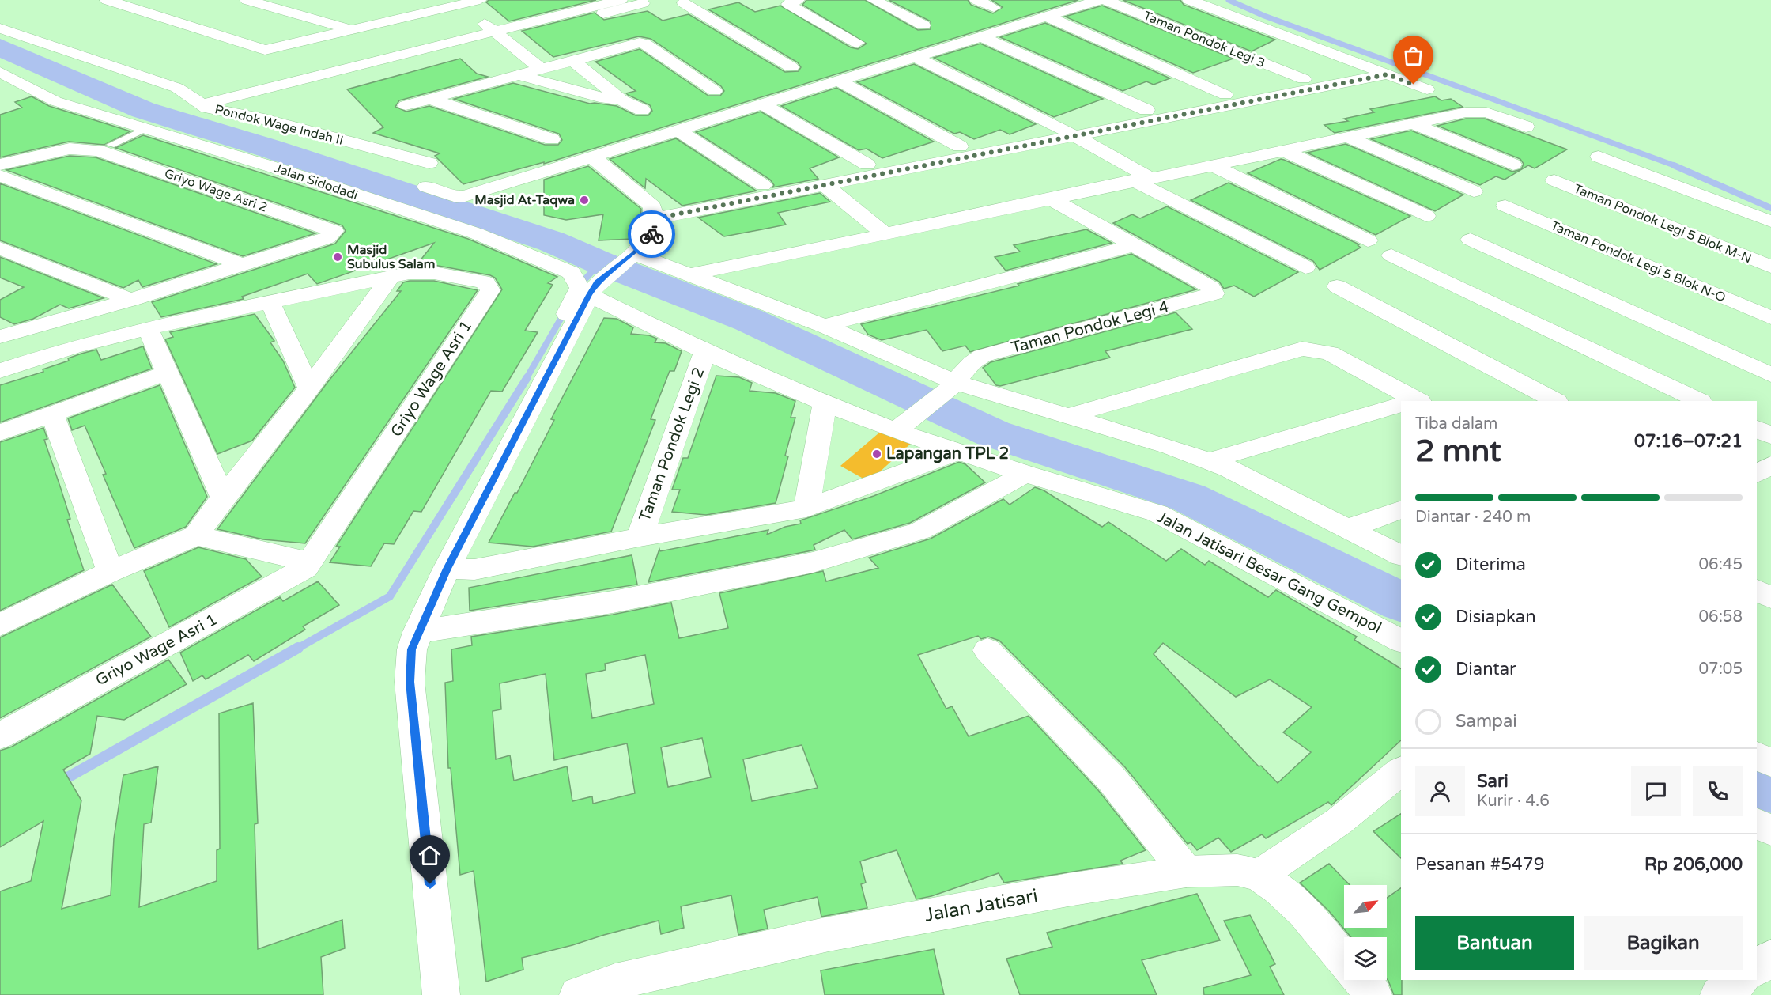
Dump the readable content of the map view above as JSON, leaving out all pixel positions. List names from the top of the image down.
{
  "streets": {
    "street": [
      "Taman Pondok Legi 3",
      "Pondok Wage Indah II",
      "Jalan Sidodadi",
      "Griyo Wage Asri 2",
      "Taman Pondok Legi 5 Blok M-N",
      "Taman Pondok Legi 5 Blok N-O",
      "Taman Pondok Legi 4",
      "Griyo Wage Asri 1",
      "Taman Pondok Legi 2",
      "Jalan Jatisari Besar Gang Gempol",
      "Jalan Jatisari"
    ]
  },
  "crossings": [
    ["Jalan Sidodadi", "Taman Pondok Legi 2"],
    ["Taman Pondok Legi 4", "Taman Pondok Legi 2"],
    ["Taman Pondok Legi 2", "Jalan Jatisari Besar Gang Gempol"]
  ],
  "places": ["Masjid At-Taqwa", "Masjid Subulus Salam", "Lapangan TPL 2"],
  "north": "top right",
  "page": {
    "heading": ["2 mnt", "Tiba dalam", "07:16–07:21"],
    "panel": [
      "Sari",
      "Kurir · 4.6",
      "Pesanan #5479",
      "Rp 206,000"
    ],
    "bar": "Diantar · 240 m",
    "list": [
      ["Diterima", "06:45"],
      ["Disiapkan", "06:58"],
      ["Diantar", "07:05"],
      "Sampai"
    ],
    "buttons": ["Bantuan", "Bagikan"]
  }
}
